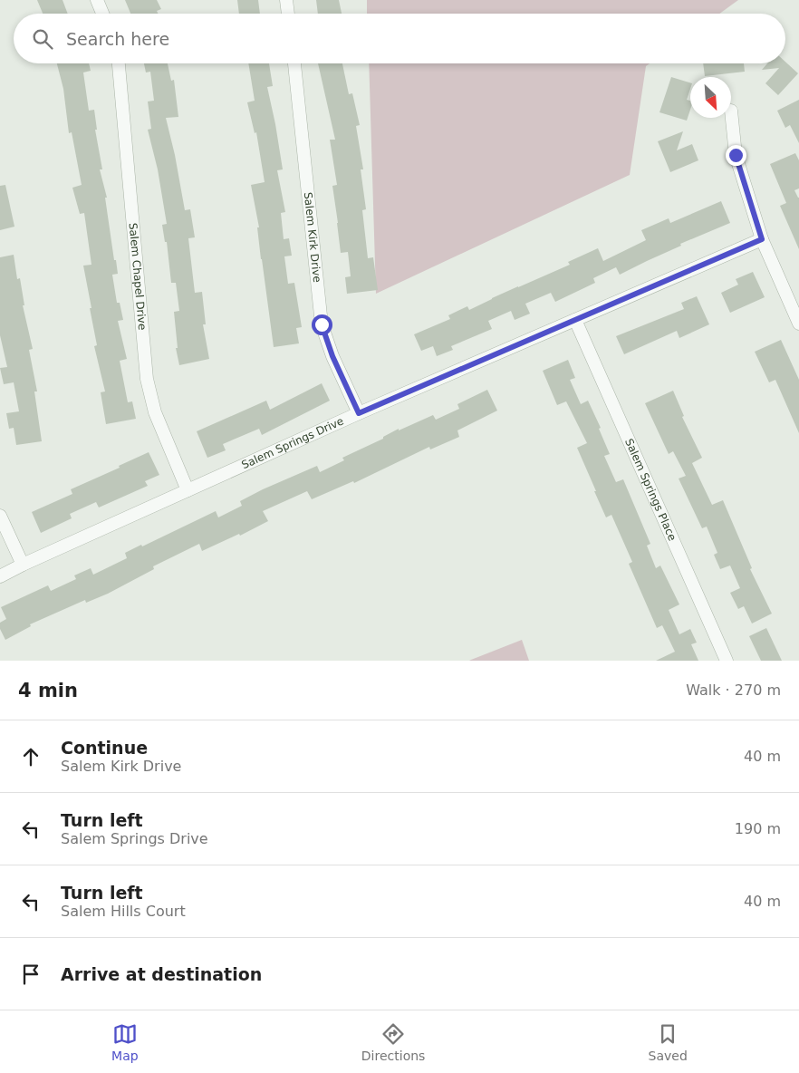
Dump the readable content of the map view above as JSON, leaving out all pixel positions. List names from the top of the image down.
{
  "streets": {
    "street": [
      "Salem Kirk Drive",
      "Salem Chapel Drive",
      "Salem Springs Drive",
      "Salem Springs Place"
    ]
  },
  "crossings": [
    ["Salem Kirk Drive", "Salem Springs Drive"],
    ["Salem Chapel Drive", "Salem Springs Drive"],
    ["Salem Springs Drive", "Salem Springs Place"]
  ],
  "north": "bottom right",
  "page": {
    "search": "Search here",
    "heading": ["4 min", "Walk · 270 m"],
    "list": [
      ["Continue", "Salem Kirk Drive", "40 m"],
      ["Turn left", "Salem Springs Drive", "190 m"],
      ["Turn left", "Salem Hills Court", "40 m"],
      "Arrive at destination"
    ],
    "nav": ["Map", "Directions", "Saved"]
  }
}
